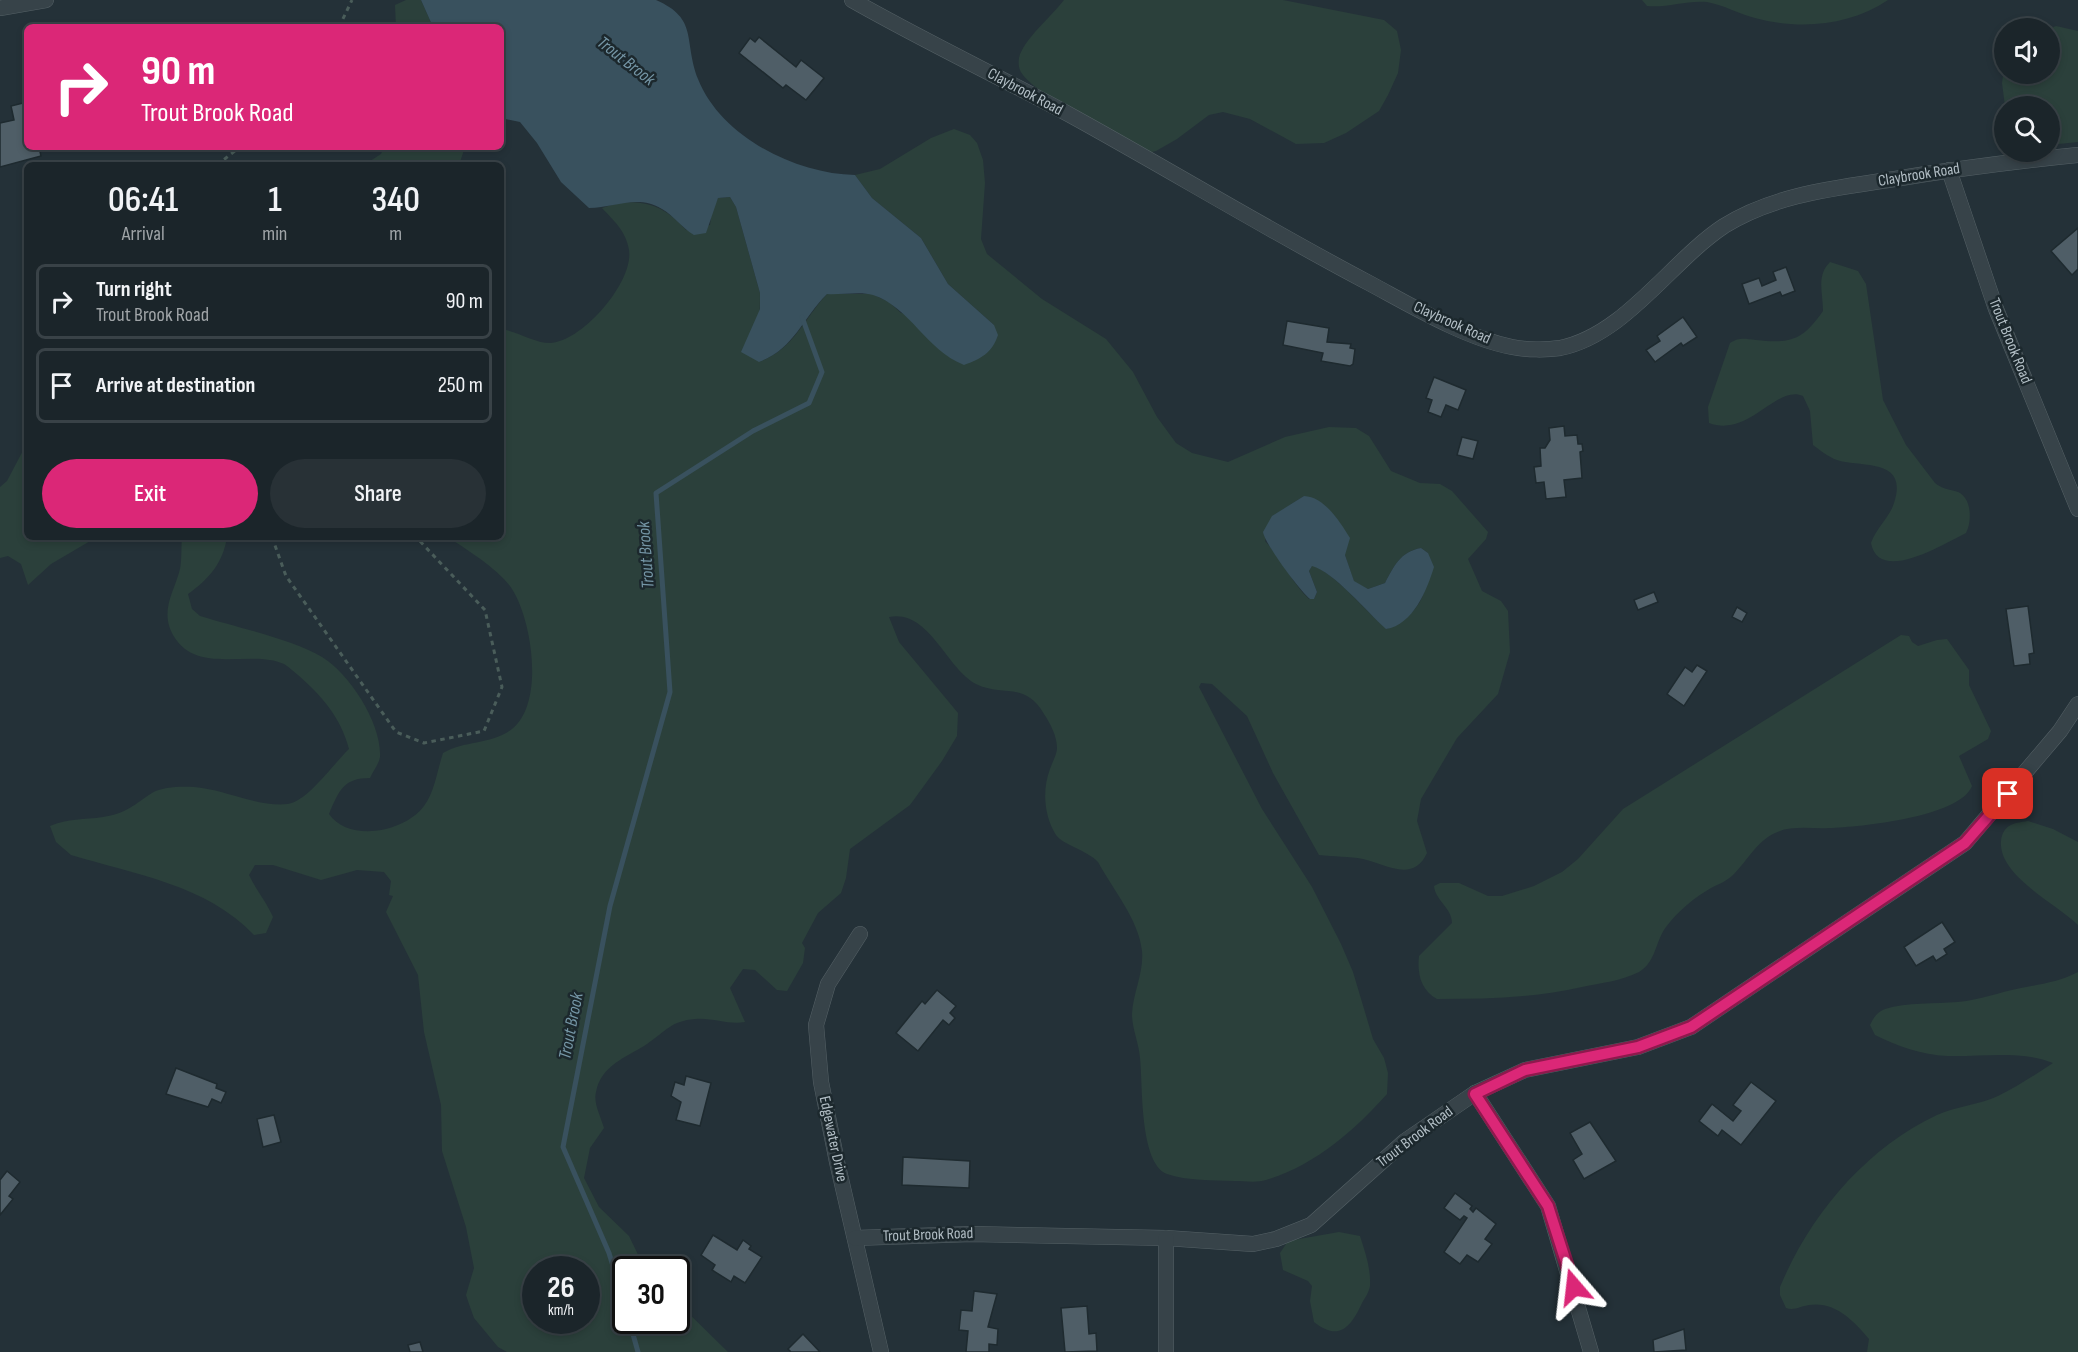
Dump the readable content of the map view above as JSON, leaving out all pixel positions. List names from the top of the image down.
{
  "streets": {
    "street": ["Claybrook Road", "Trout Brook Road", "Edgewater Drive"]
  },
  "crossings": [
    ["Claybrook Road", "Trout Brook Road"],
    ["Trout Brook Road", "Edgewater Drive"]
  ],
  "water": ["Trout Brook"],
  "page": {
    "turn": ["90 m", "Trout Brook Road"],
    "eta": [
      "06:41",
      "Arrival",
      "1",
      "min",
      "340",
      "m"
    ],
    "list": [
      {
        "name": "Turn right",
        "note": "Trout Brook Road",
        "value": "90 m"
      },
      {
        "name": "Arrive at destination",
        "value": "250 m"
      }
    ],
    "buttons": ["Exit", "Share"],
    "speed": "26 km/h",
    "limit": "30"
  }
}
